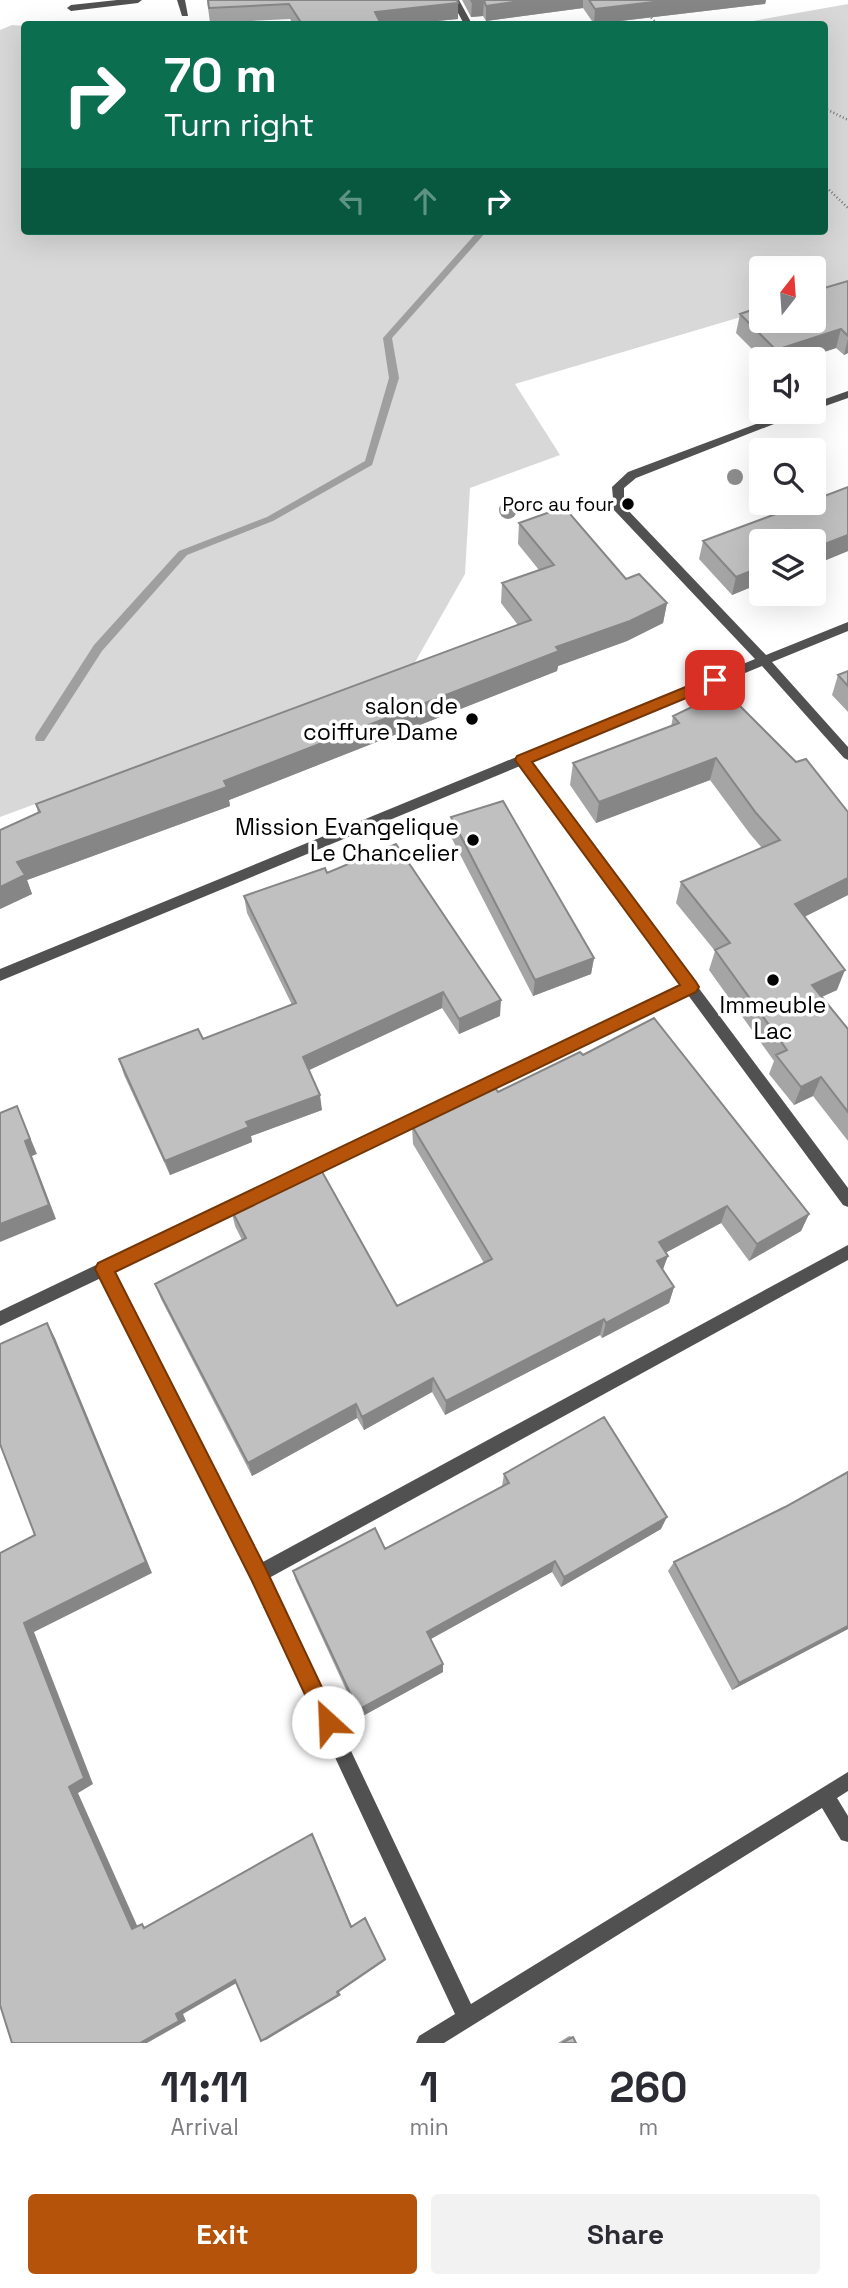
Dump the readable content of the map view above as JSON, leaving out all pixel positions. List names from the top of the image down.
{
  "places": [
    "Porc au four",
    "salon de coiffure Dame",
    "Mission Evangelique Le Chancelier",
    "Immeuble Lac"
  ],
  "north": "top",
  "page": {
    "turn": ["70 m", "Turn right"],
    "eta": [
      "11:11",
      "Arrival",
      "1",
      "min",
      "260",
      "m"
    ],
    "buttons": ["Exit", "Share"]
  }
}
